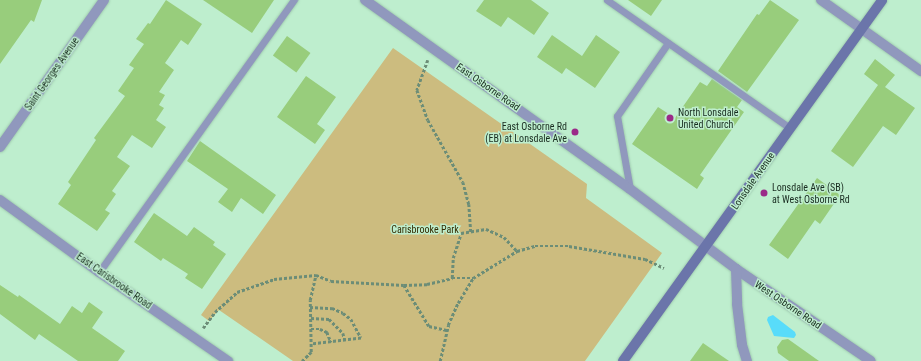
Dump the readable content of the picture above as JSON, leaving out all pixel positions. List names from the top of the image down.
{
  "streets": {
    "street": [
      "Saint Georges Avenue",
      "East Osborne Road",
      "Lonsdale Avenue",
      "East Carisbrooke Road",
      "West Osborne Road"
    ]
  },
  "crossings": [
    ["East Osborne Road", "Lonsdale Avenue"],
    ["East Osborne Road", "West Osborne Road"],
    ["Lonsdale Avenue", "West Osborne Road"]
  ],
  "parks": ["Carisbrooke Park"],
  "places": ["North Lonsdale United Church", "East Osborne Rd (EB) at Lonsdale Ave", "Lonsdale Ave (SB) at West Osborne Rd"]
}
